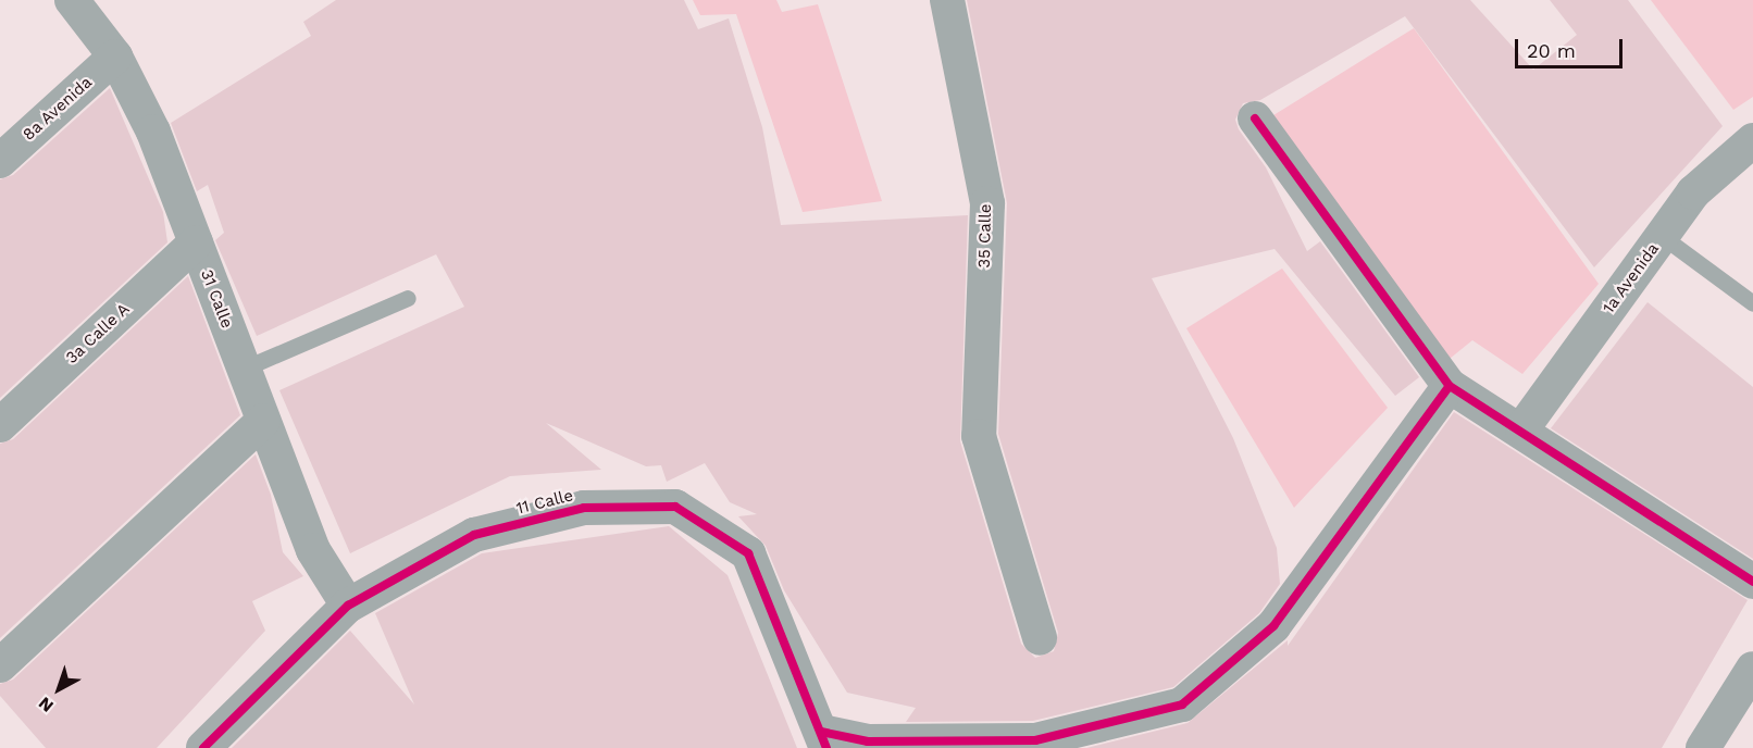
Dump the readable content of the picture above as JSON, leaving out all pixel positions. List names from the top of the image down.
{
  "streets": {
    "street": [
      "8a Avenida",
      "35 Calle",
      "1a Avenida",
      "31 Calle",
      "3a Calle A",
      "11 Calle"
    ]
  },
  "crossings": [
    ["8a Avenida", "31 Calle"],
    ["31 Calle", "3a Calle A"],
    ["31 Calle", "11 Calle"]
  ],
  "scale_bar": "20 m",
  "north": "bottom left"
}
